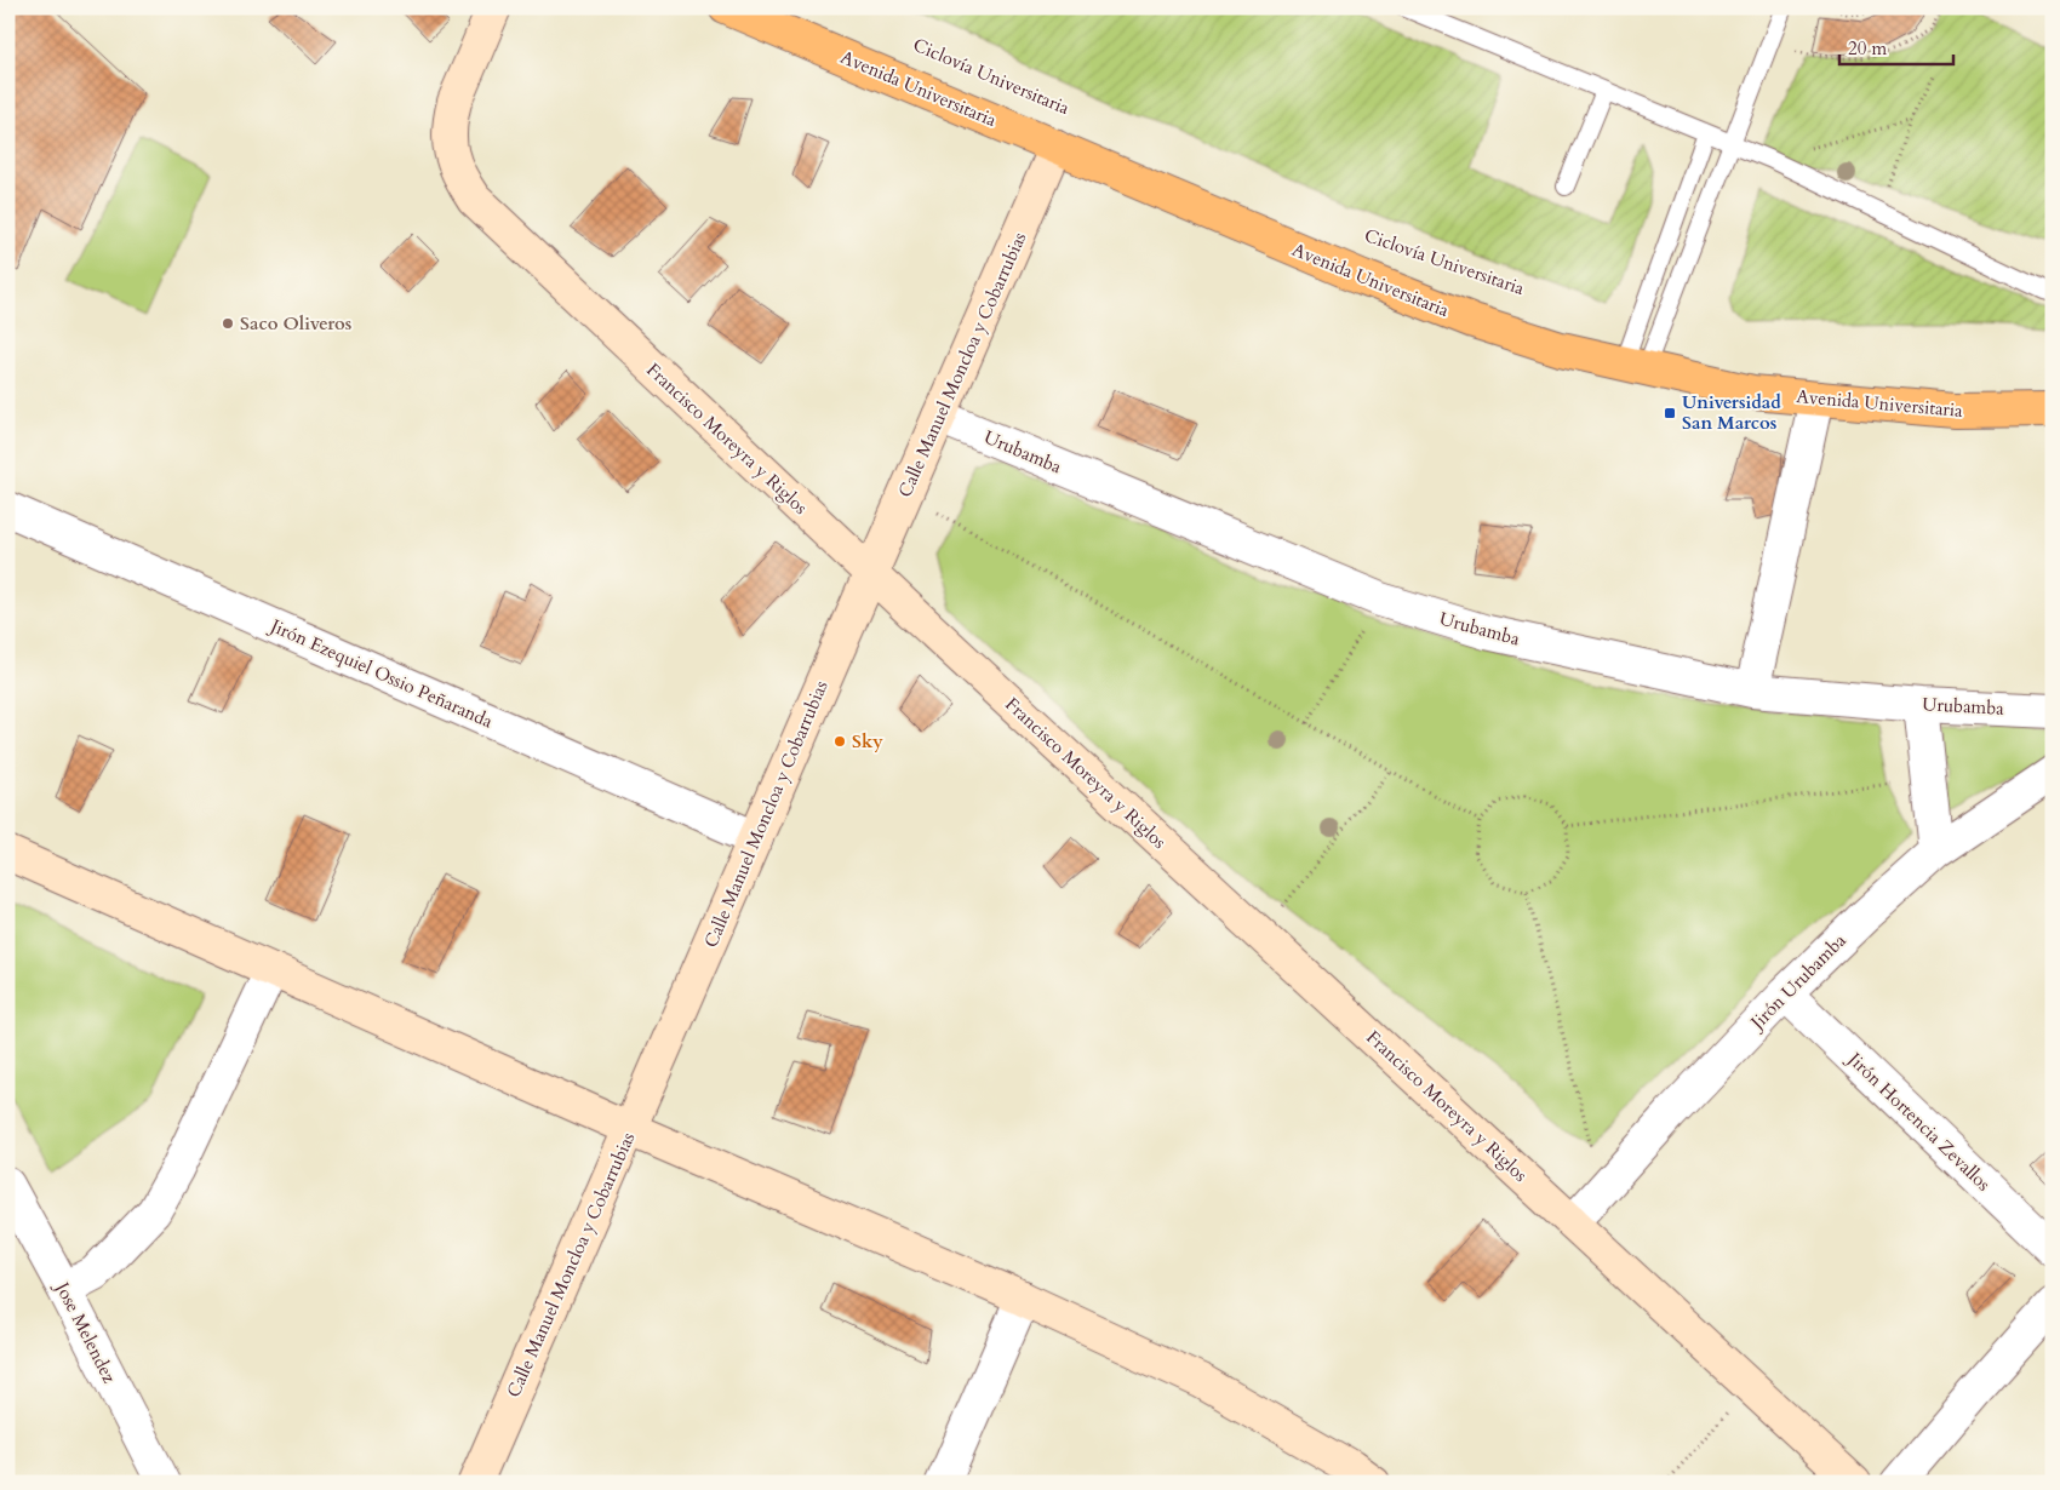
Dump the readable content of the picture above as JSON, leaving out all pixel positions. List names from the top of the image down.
{
  "streets": {
    "main road": ["Avenida Universitaria"],
    "street": [
      "Calle Manuel Moncloa y Cobarrubias",
      "Francisco Moreyra y Riglos",
      "Urubamba",
      "Jirón Ezequiel Ossio Peñaranda",
      "Jirón Urubamba",
      "Jirón Hortencia Zevallos",
      "Jose Melendez"
    ]
  },
  "crossings": [
    ["Avenida Universitaria", "Calle Manuel Moncloa y Cobarrubias"],
    ["Calle Manuel Moncloa y Cobarrubias", "Francisco Moreyra y Riglos"],
    ["Calle Manuel Moncloa y Cobarrubias", "Urubamba"],
    ["Calle Manuel Moncloa y Cobarrubias", "Jirón Ezequiel Ossio Peñaranda"],
    ["Francisco Moreyra y Riglos", "Jirón Urubamba"],
    ["Jirón Urubamba", "Jirón Hortencia Zevallos"]
  ],
  "places": {
    "other": ["Saco Oliveros", "Sky"],
    "transit": ["Universidad San Marcos"]
  },
  "scale_bar": "20 m"
}
